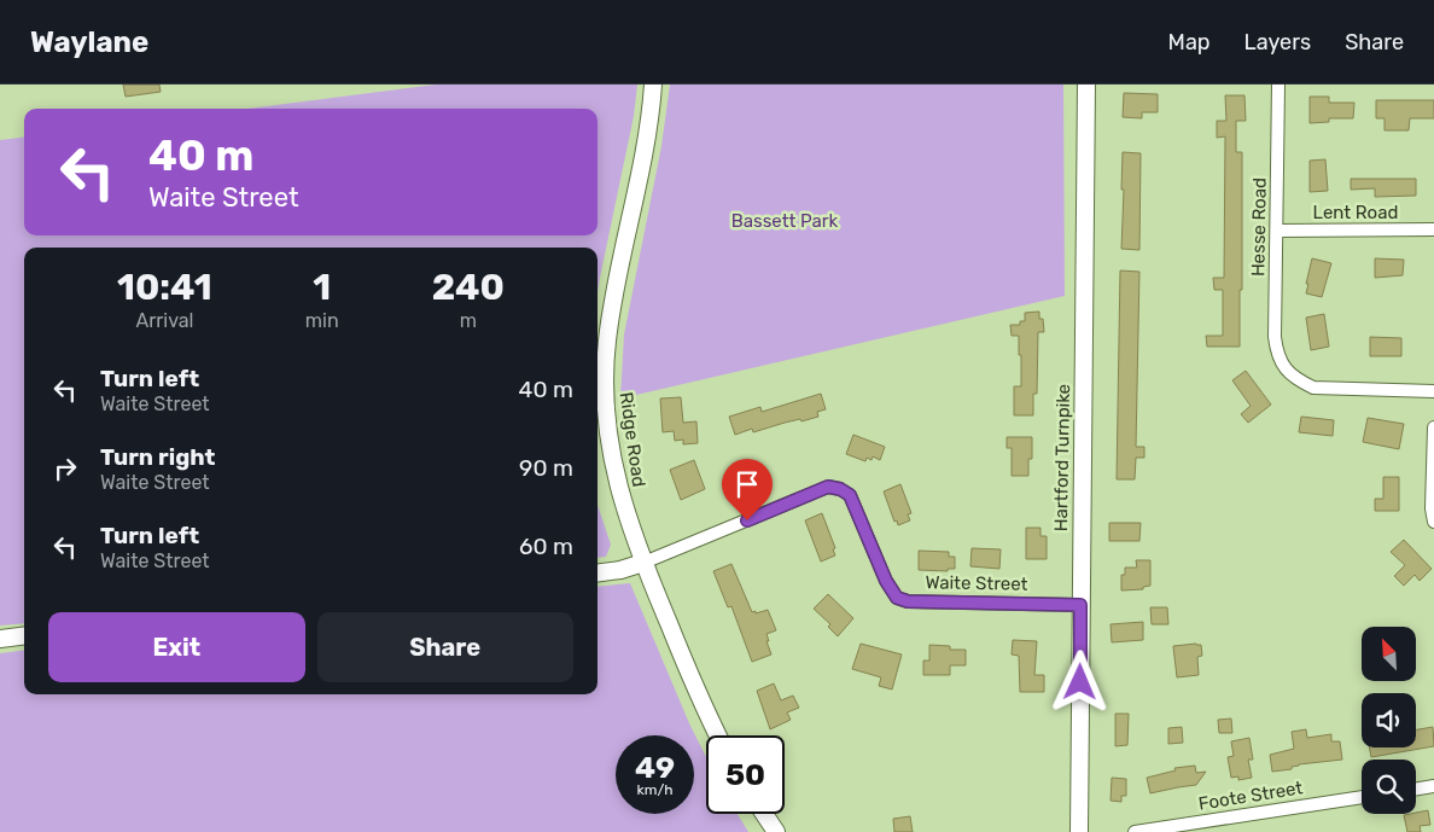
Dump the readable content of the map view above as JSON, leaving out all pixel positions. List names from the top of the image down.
{
  "streets": {
    "main road": ["Ridge Road", "Hartford Turnpike", "Waite Street"],
    "street": ["Lent Road", "Hesse Road", "Foote Street"]
  },
  "crossings": [
    ["Lent Road", "Hesse Road"],
    ["Ridge Road", "Waite Street"],
    ["Hartford Turnpike", "Waite Street"]
  ],
  "parks": ["Bassett Park"],
  "north": "top left",
  "page": {
    "header": "Waylane",
    "nav": ["Map", "Layers", "Share"],
    "turn": ["40 m", "Waite Street"],
    "eta": [
      "10:41",
      "Arrival",
      "1",
      "min",
      "240",
      "m"
    ],
    "list": [
      {
        "name": "Turn left",
        "note": "Waite Street",
        "value": "40 m"
      },
      {
        "name": "Turn right",
        "note": "Waite Street",
        "value": "90 m"
      },
      {
        "name": "Turn left",
        "note": "Waite Street",
        "value": "60 m"
      }
    ],
    "buttons": ["Exit", "Share"],
    "speed": "49 km/h",
    "limit": "50"
  }
}
